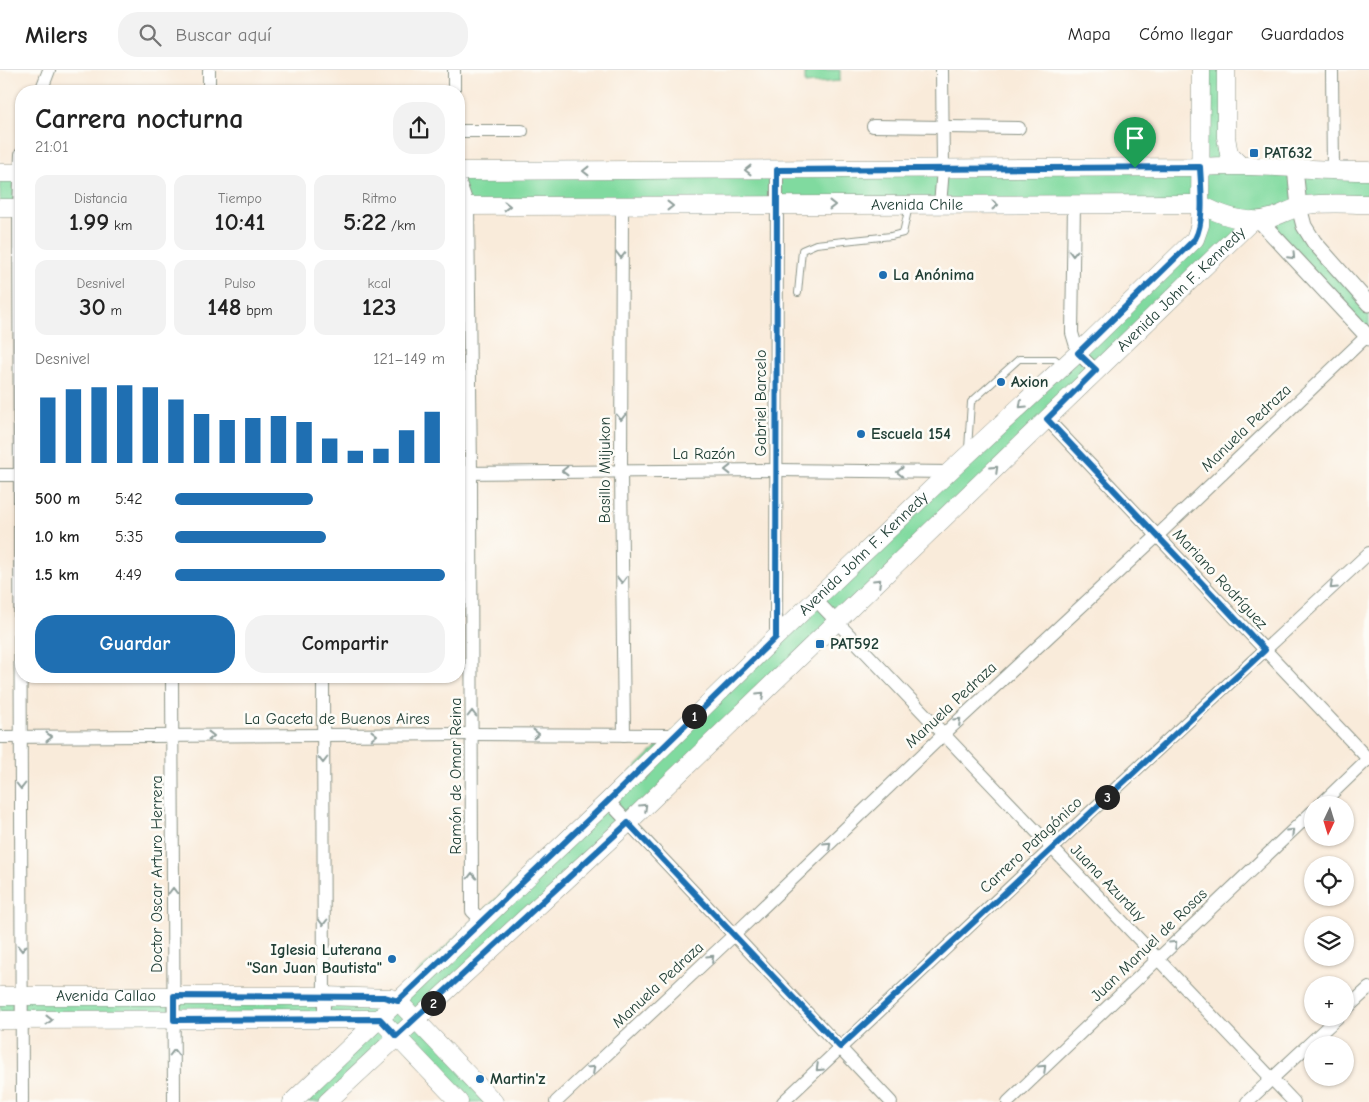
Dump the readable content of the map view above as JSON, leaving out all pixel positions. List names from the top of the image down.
{
  "streets": {
    "main road": ["Avenida Chile", "Avenida John F. Kennedy", "Avenida Callao"],
    "street": [
      "Gabriel Barcelo",
      "Manuela Pedraza",
      "La Razón",
      "Basillo Miljukon",
      "Mariano Rodríguez",
      "La Gaceta de Buenos Aires",
      "Ramón de Omar Reina",
      "Carrero Patagónico",
      "Doctor Oscar Arturo Herrera",
      "Juana Azurduy",
      "Juan Manuel de Rosas"
    ]
  },
  "crossings": [
    ["Avenida Chile", "Avenida John F. Kennedy"],
    ["Avenida Chile", "Gabriel Barcelo"],
    ["Avenida Chile", "Basillo Miljukon"],
    ["Avenida John F. Kennedy", "Gabriel Barcelo"],
    ["Avenida John F. Kennedy", "La Razón"],
    ["Avenida John F. Kennedy", "Mariano Rodríguez"],
    ["Avenida John F. Kennedy", "La Gaceta de Buenos Aires"],
    ["Avenida John F. Kennedy", "Ramón de Omar Reina"],
    ["Avenida John F. Kennedy", "Juana Azurduy"],
    ["Avenida John F. Kennedy", "Avenida Callao"],
    ["Gabriel Barcelo", "La Razón"],
    ["Manuela Pedraza", "Mariano Rodríguez"],
    ["Manuela Pedraza", "Juana Azurduy"],
    ["La Razón", "Basillo Miljukon"],
    ["La Razón", "Ramón de Omar Reina"],
    ["Basillo Miljukon", "La Gaceta de Buenos Aires"],
    ["Mariano Rodríguez", "Carrero Patagónico"],
    ["La Gaceta de Buenos Aires", "Ramón de Omar Reina"],
    ["La Gaceta de Buenos Aires", "Doctor Oscar Arturo Herrera"],
    ["Carrero Patagónico", "Juana Azurduy"],
    ["Doctor Oscar Arturo Herrera", "Avenida Callao"],
    ["Juana Azurduy", "Juan Manuel de Rosas"]
  ],
  "one_way": [
    "Manuela Pedraza",
    "La Razón",
    "Basillo Miljukon",
    "La Gaceta de Buenos Aires",
    "Ramón de Omar Reina",
    "Doctor Oscar Arturo Herrera",
    "Juan Manuel de Rosas"
  ],
  "places": {
    "transit": ["PAT632", "PAT592"],
    "other": [
      "La Anónima",
      "Axion",
      "Escuela 154",
      "Iglesia Luterana \"San Juan Bautista\"",
      "Martin'z"
    ]
  },
  "north": "bottom",
  "page": {
    "header": "Milers",
    "search": "Buscar aquí",
    "nav": ["Mapa", "Cómo llegar", "Guardados"],
    "heading": ["Carrera nocturna", "21:01"],
    "stats": [
      ["Distancia", "1.99 km"],
      ["Tiempo", "10:41"],
      ["Ritmo", "5:22 /km"],
      ["Desnivel", "30 m"],
      ["Pulso", "148 bpm"],
      ["kcal", "123"]
    ],
    "chart": ["Desnivel", "121–149 m"],
    "list": [
      {
        "name": "500 m",
        "note": "5:42"
      },
      {
        "name": "1.0 km",
        "note": "5:35"
      },
      {
        "name": "1.5 km",
        "note": "4:49"
      }
    ],
    "buttons": ["Guardar", "Compartir"],
    "pins": ["1", "3", "2"],
    "map_buttons": ["+", "−"]
  }
}
